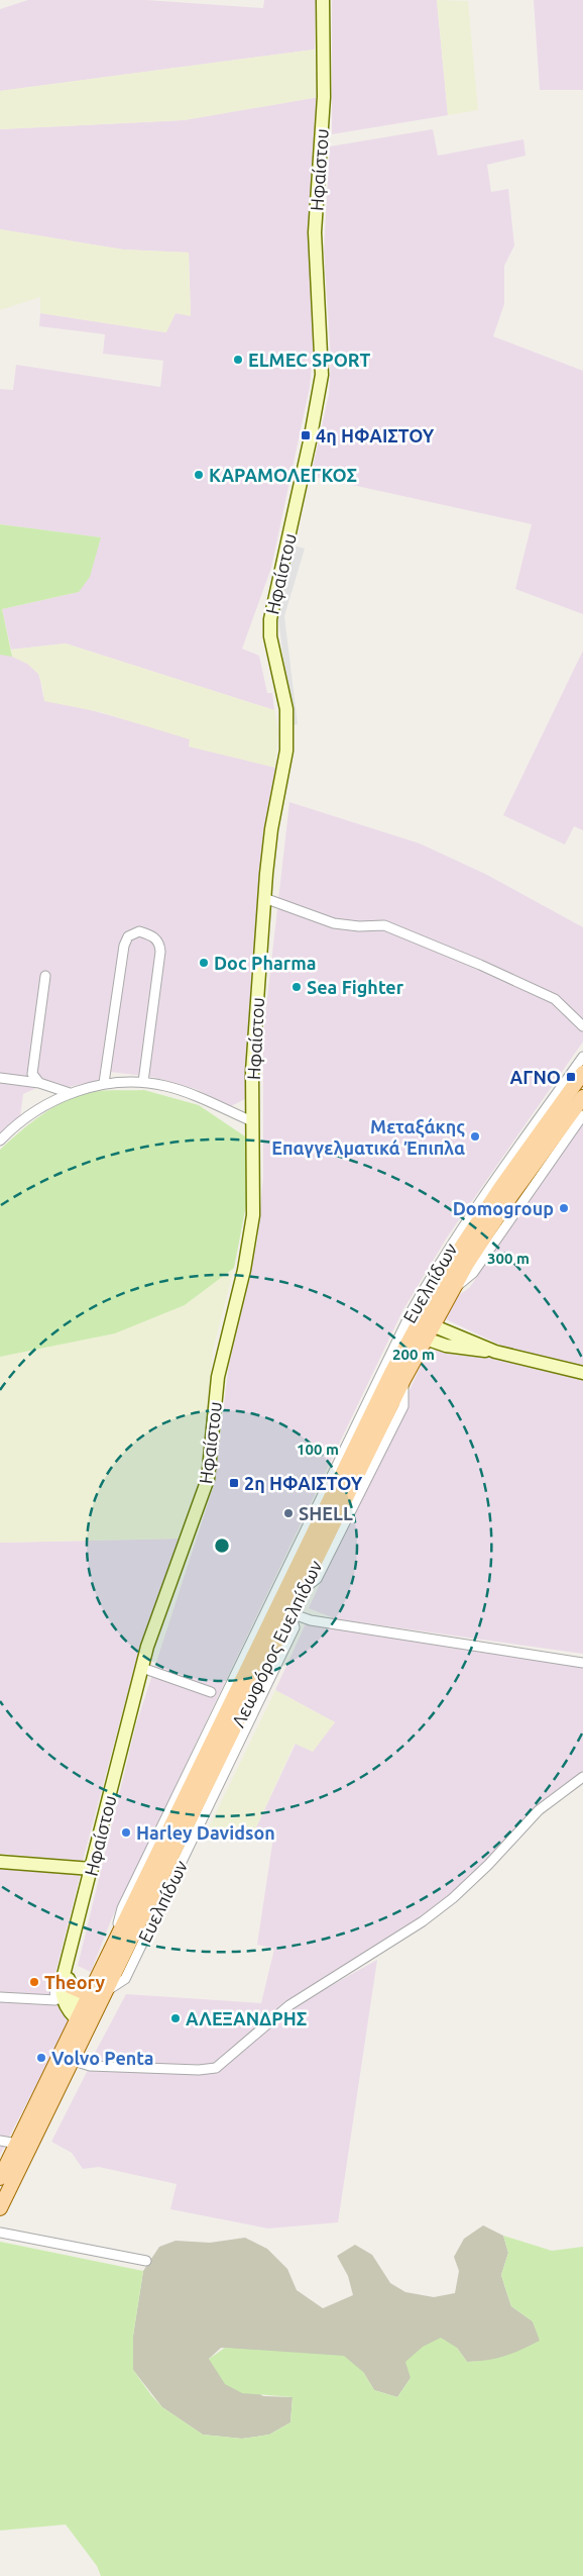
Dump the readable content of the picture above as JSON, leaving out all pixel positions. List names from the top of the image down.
{
  "streets": {
    "main road": ["Λεωφόρος Ευελπίδων"],
    "street": ["Ηφαίστου", "Ευελπίδων"]
  },
  "crossings": [
    ["Ευελπίδων", "Λεωφόρος Ευελπίδων"]
  ],
  "places": {
    "other": [
      "ELMEC SPORT",
      "ΚΑΡΑΜΟΛΕΓΚΟΣ",
      "Doc Pharma",
      "Sea Fighter",
      "Μεταξάκης Επαγγελματικά Έπιπλα",
      "Domogroup",
      "SHELL",
      "Harley Davidson",
      "Theory",
      "ΑΛΕΞΑΝΔΡΗΣ",
      "Volvo Penta"
    ],
    "transit": ["4η ΗΦΑΙΣΤΟΥ", "ΑΓΝΟ", "2η ΗΦΑΙΣΤΟΥ"]
  },
  "rings": ["300 m", "200 m", "100 m"]
}
